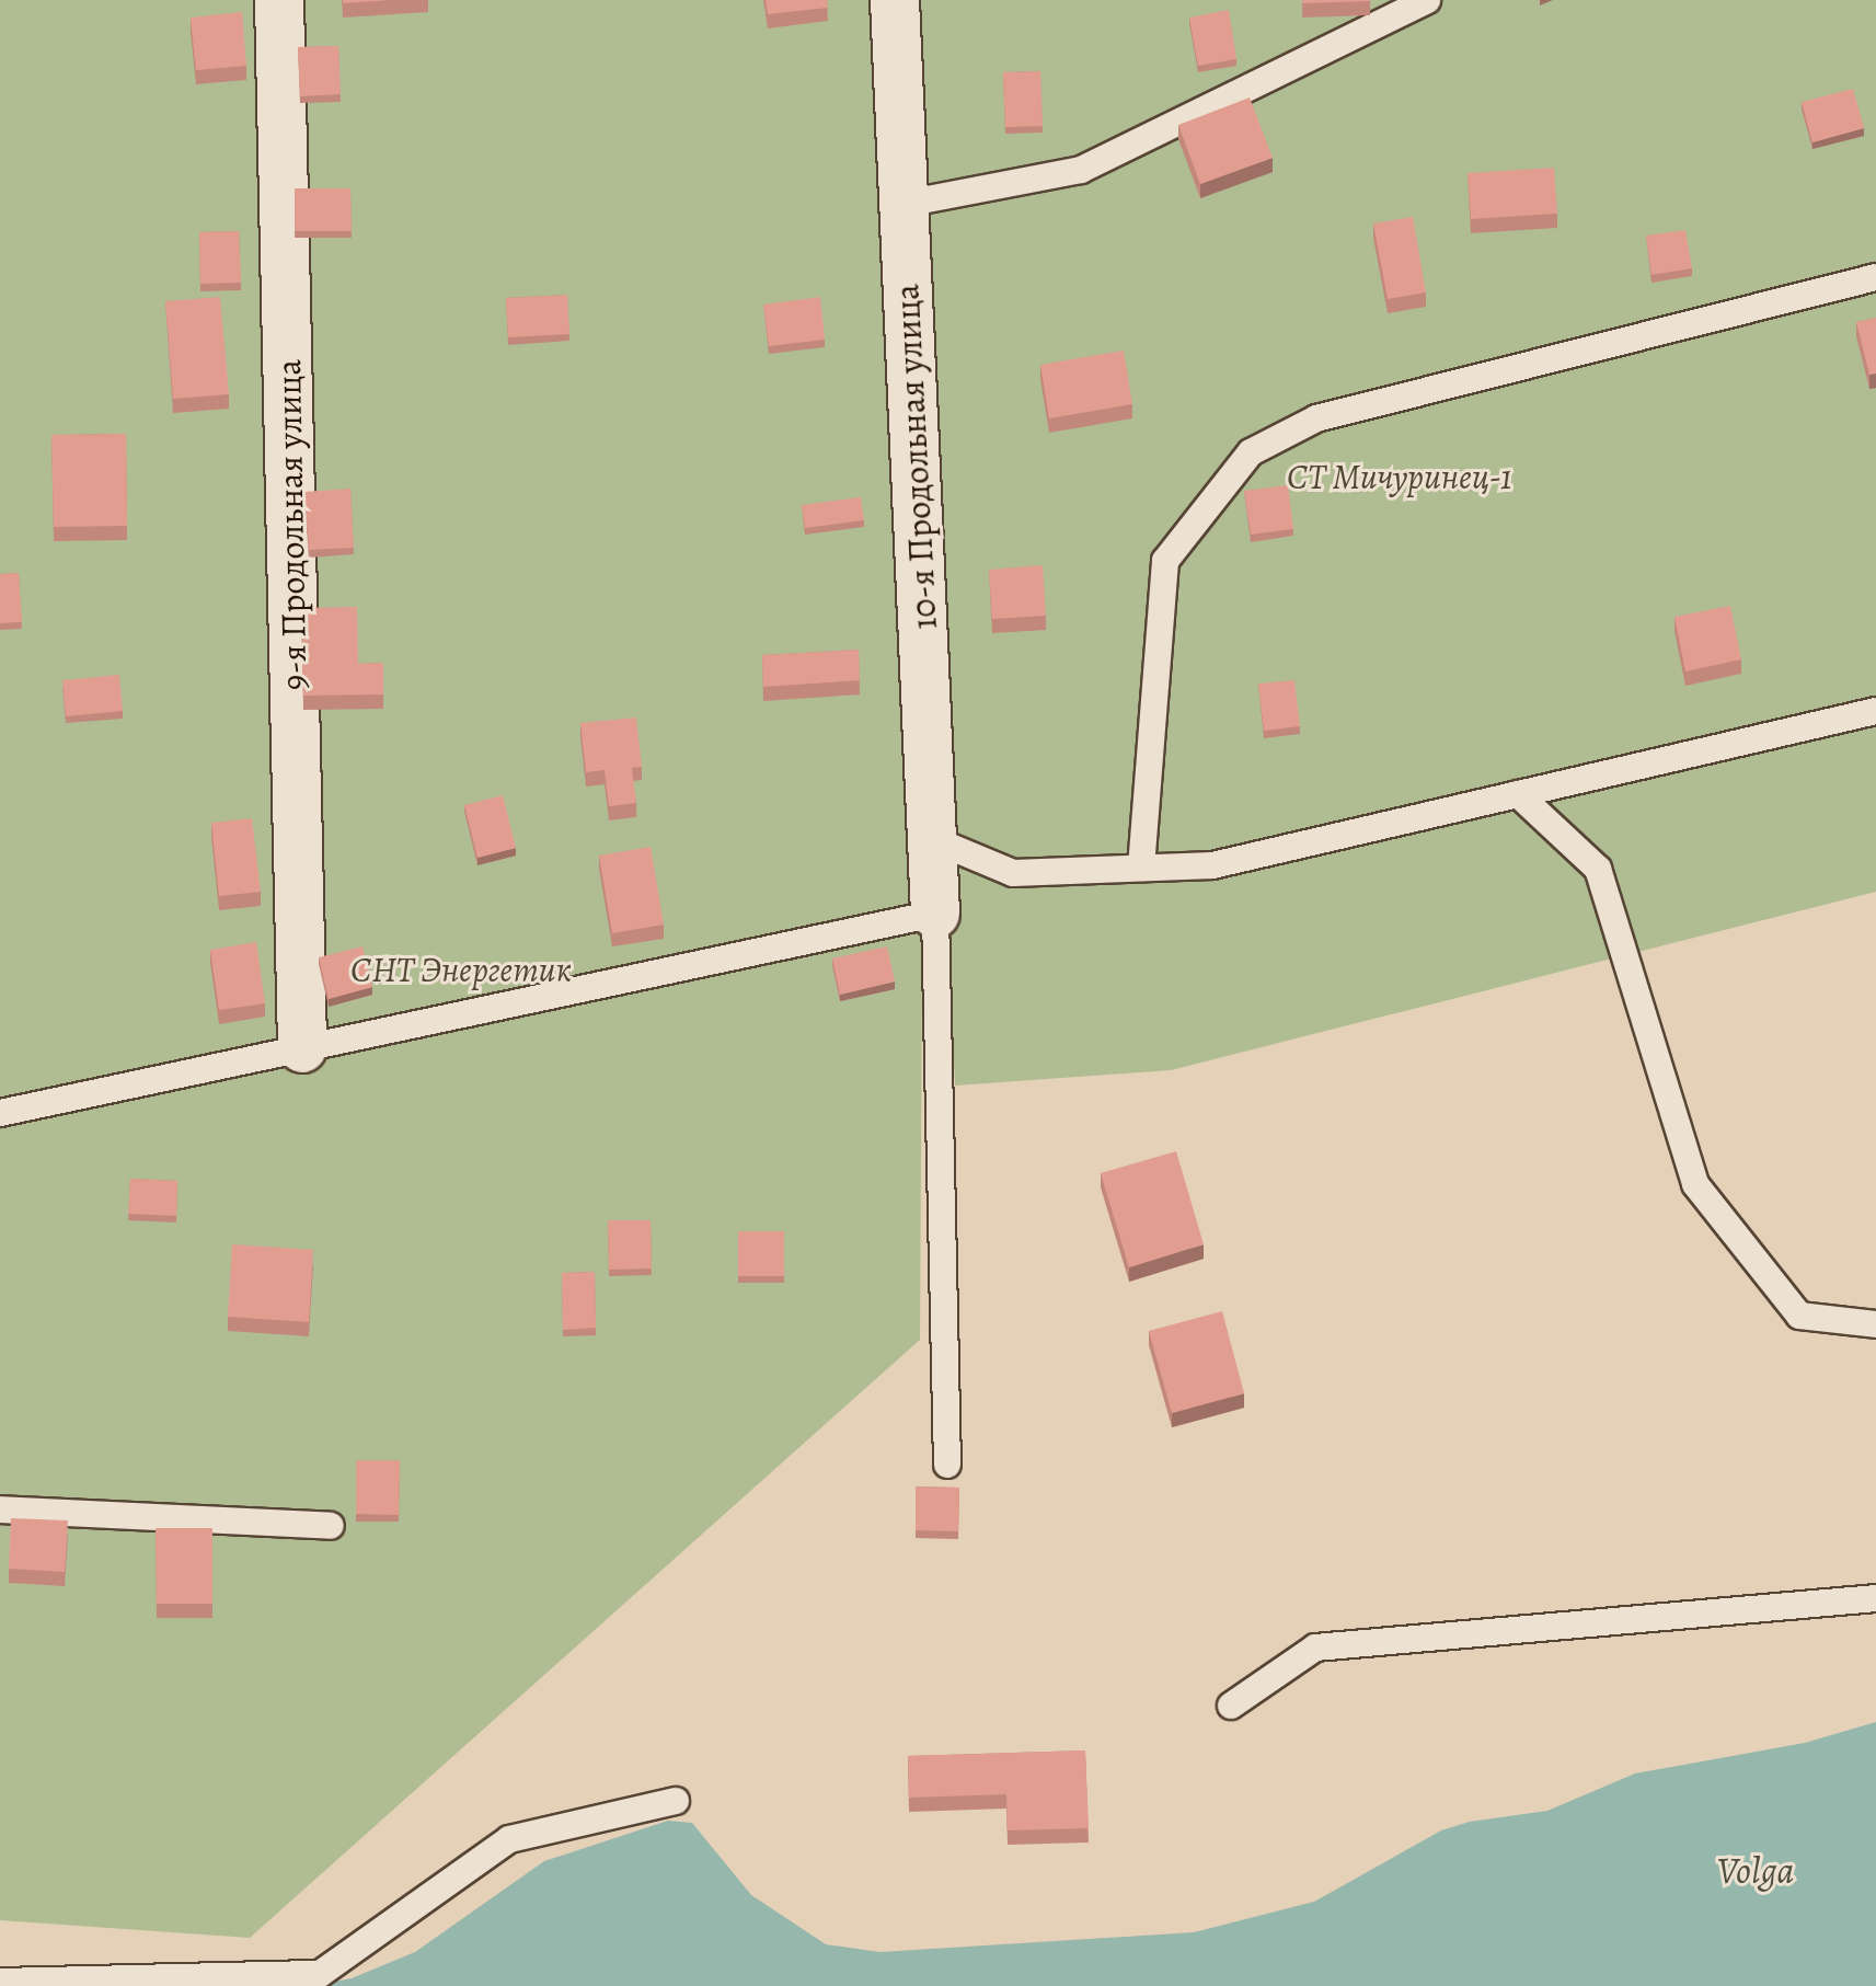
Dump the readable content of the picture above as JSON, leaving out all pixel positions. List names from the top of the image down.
{
  "streets": {
    "street": ["10-я Продольная улица", "9-я Продольная улица"]
  },
  "water": ["Volga"],
  "parks": ["СТ Мичуринец-1", "СНТ Энергетик"]
}
